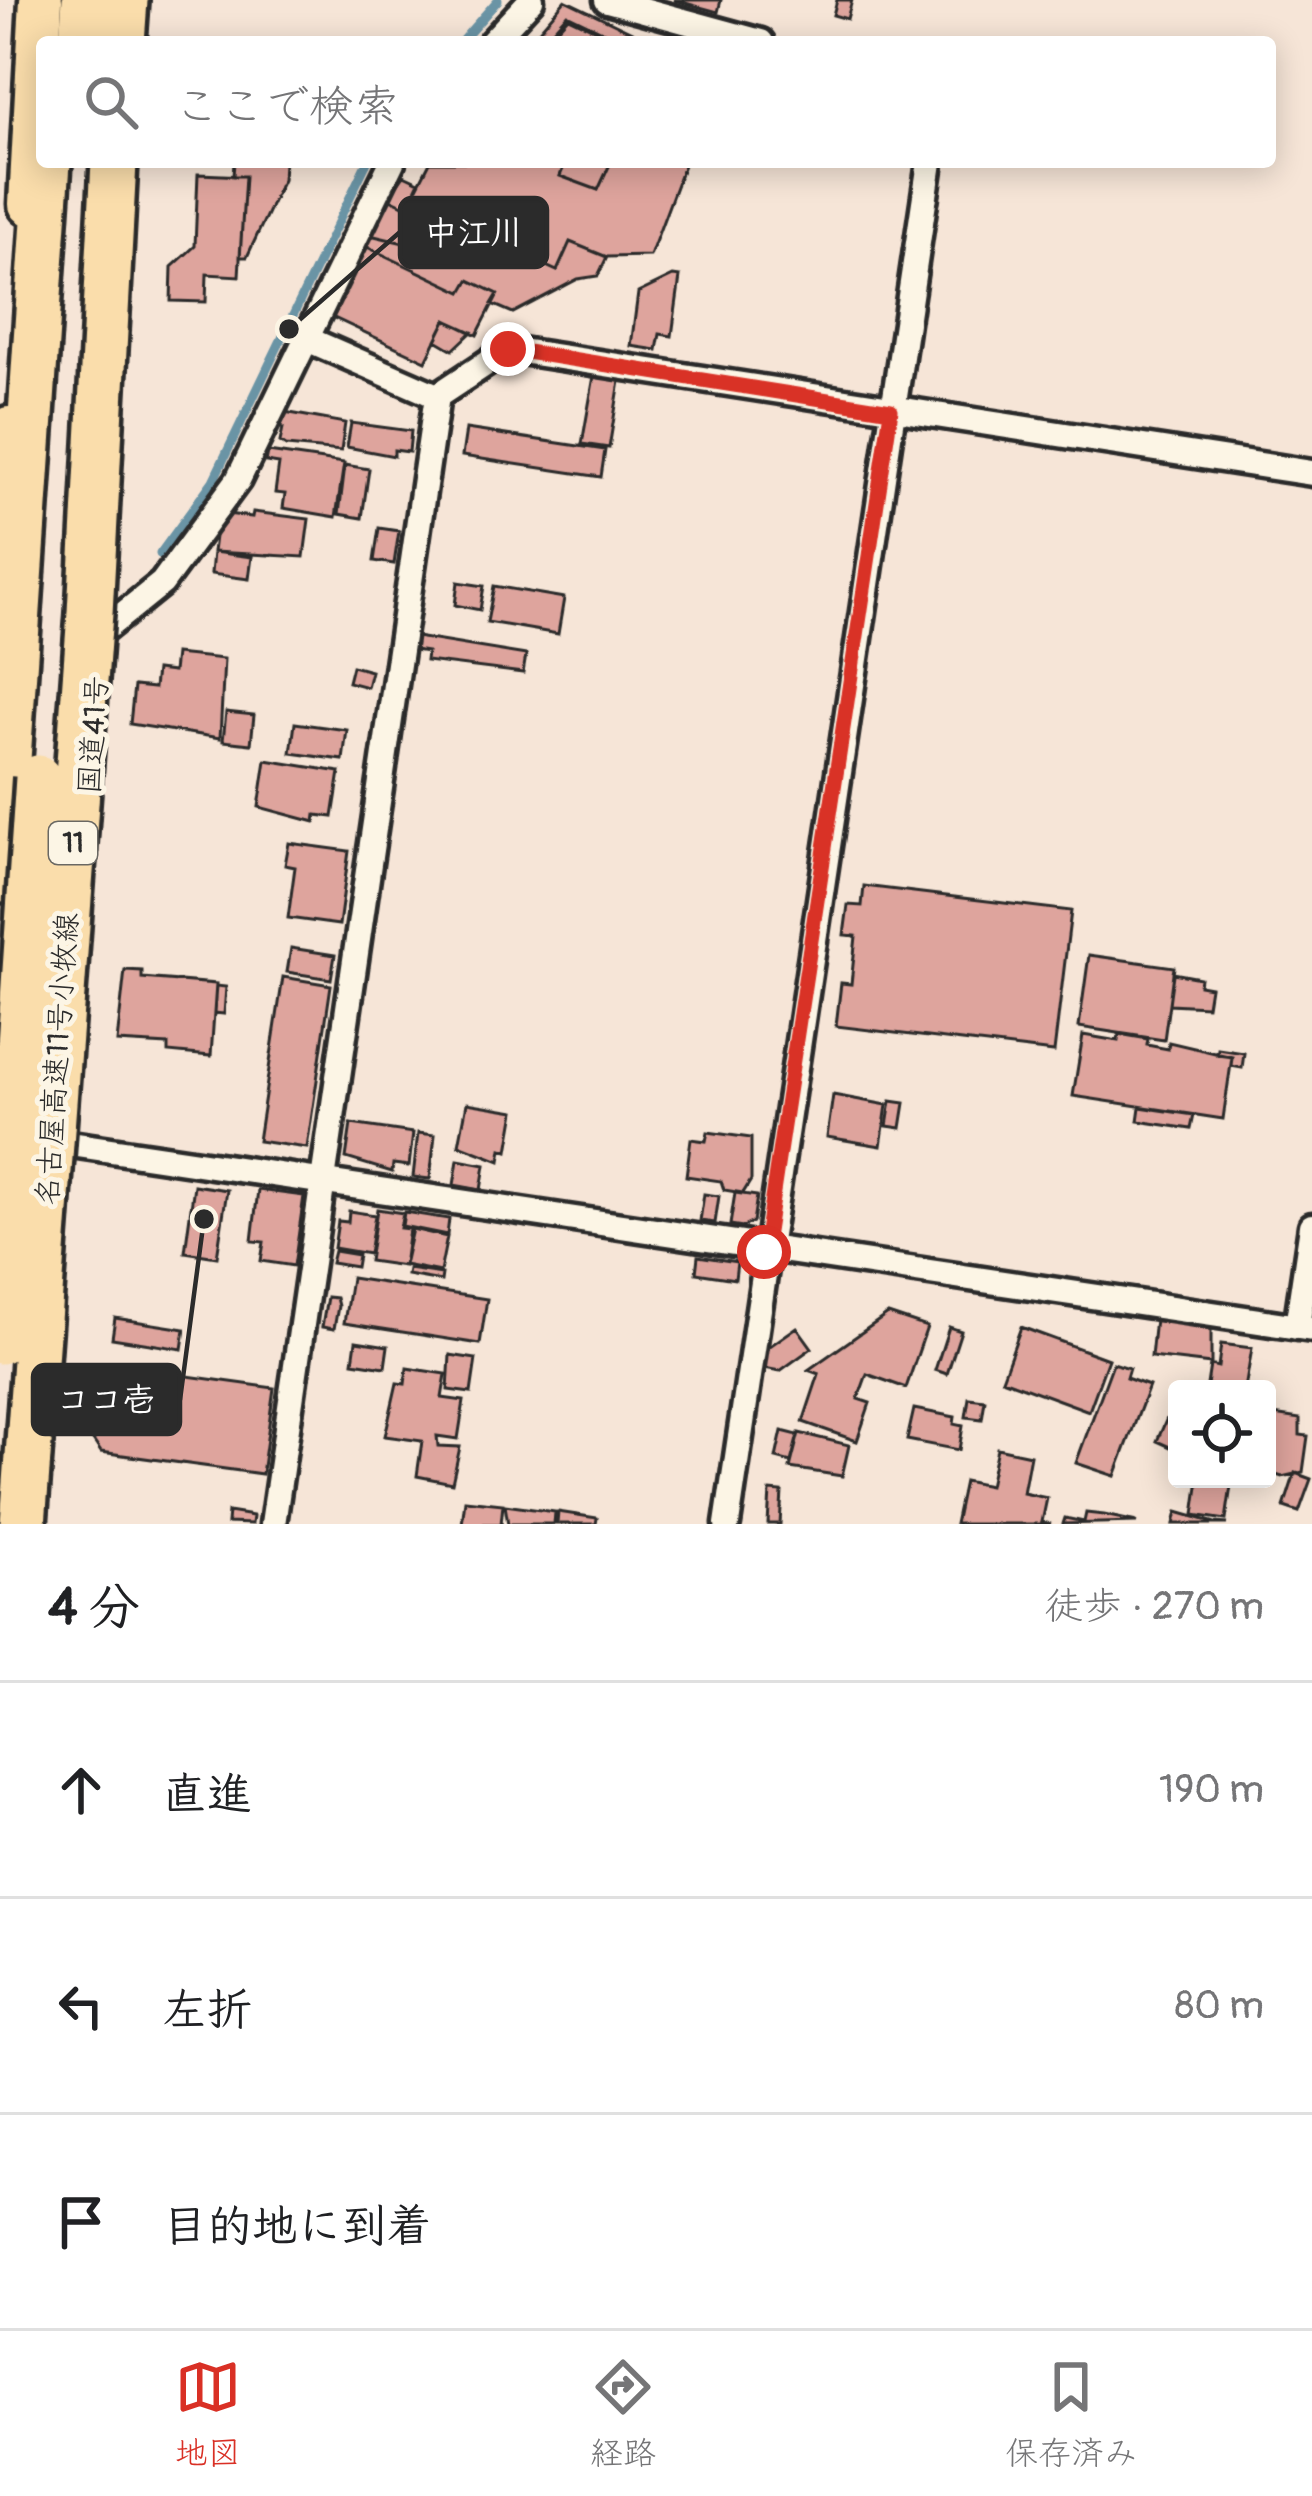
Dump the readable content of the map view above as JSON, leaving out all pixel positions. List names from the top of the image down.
{
  "streets": {
    "highway": ["国道41号", "11", "名古屋高速11号小牧線"]
  },
  "places": ["中江川", "ココ壱"],
  "page": {
    "search": "ここで検索",
    "heading": ["4 分", "徒歩 · 270 m"],
    "list": [
      ["直進", "190 m"],
      ["左折", "80 m"],
      "目的地に到着"
    ],
    "nav": ["地図", "経路", "保存済み"]
  }
}
